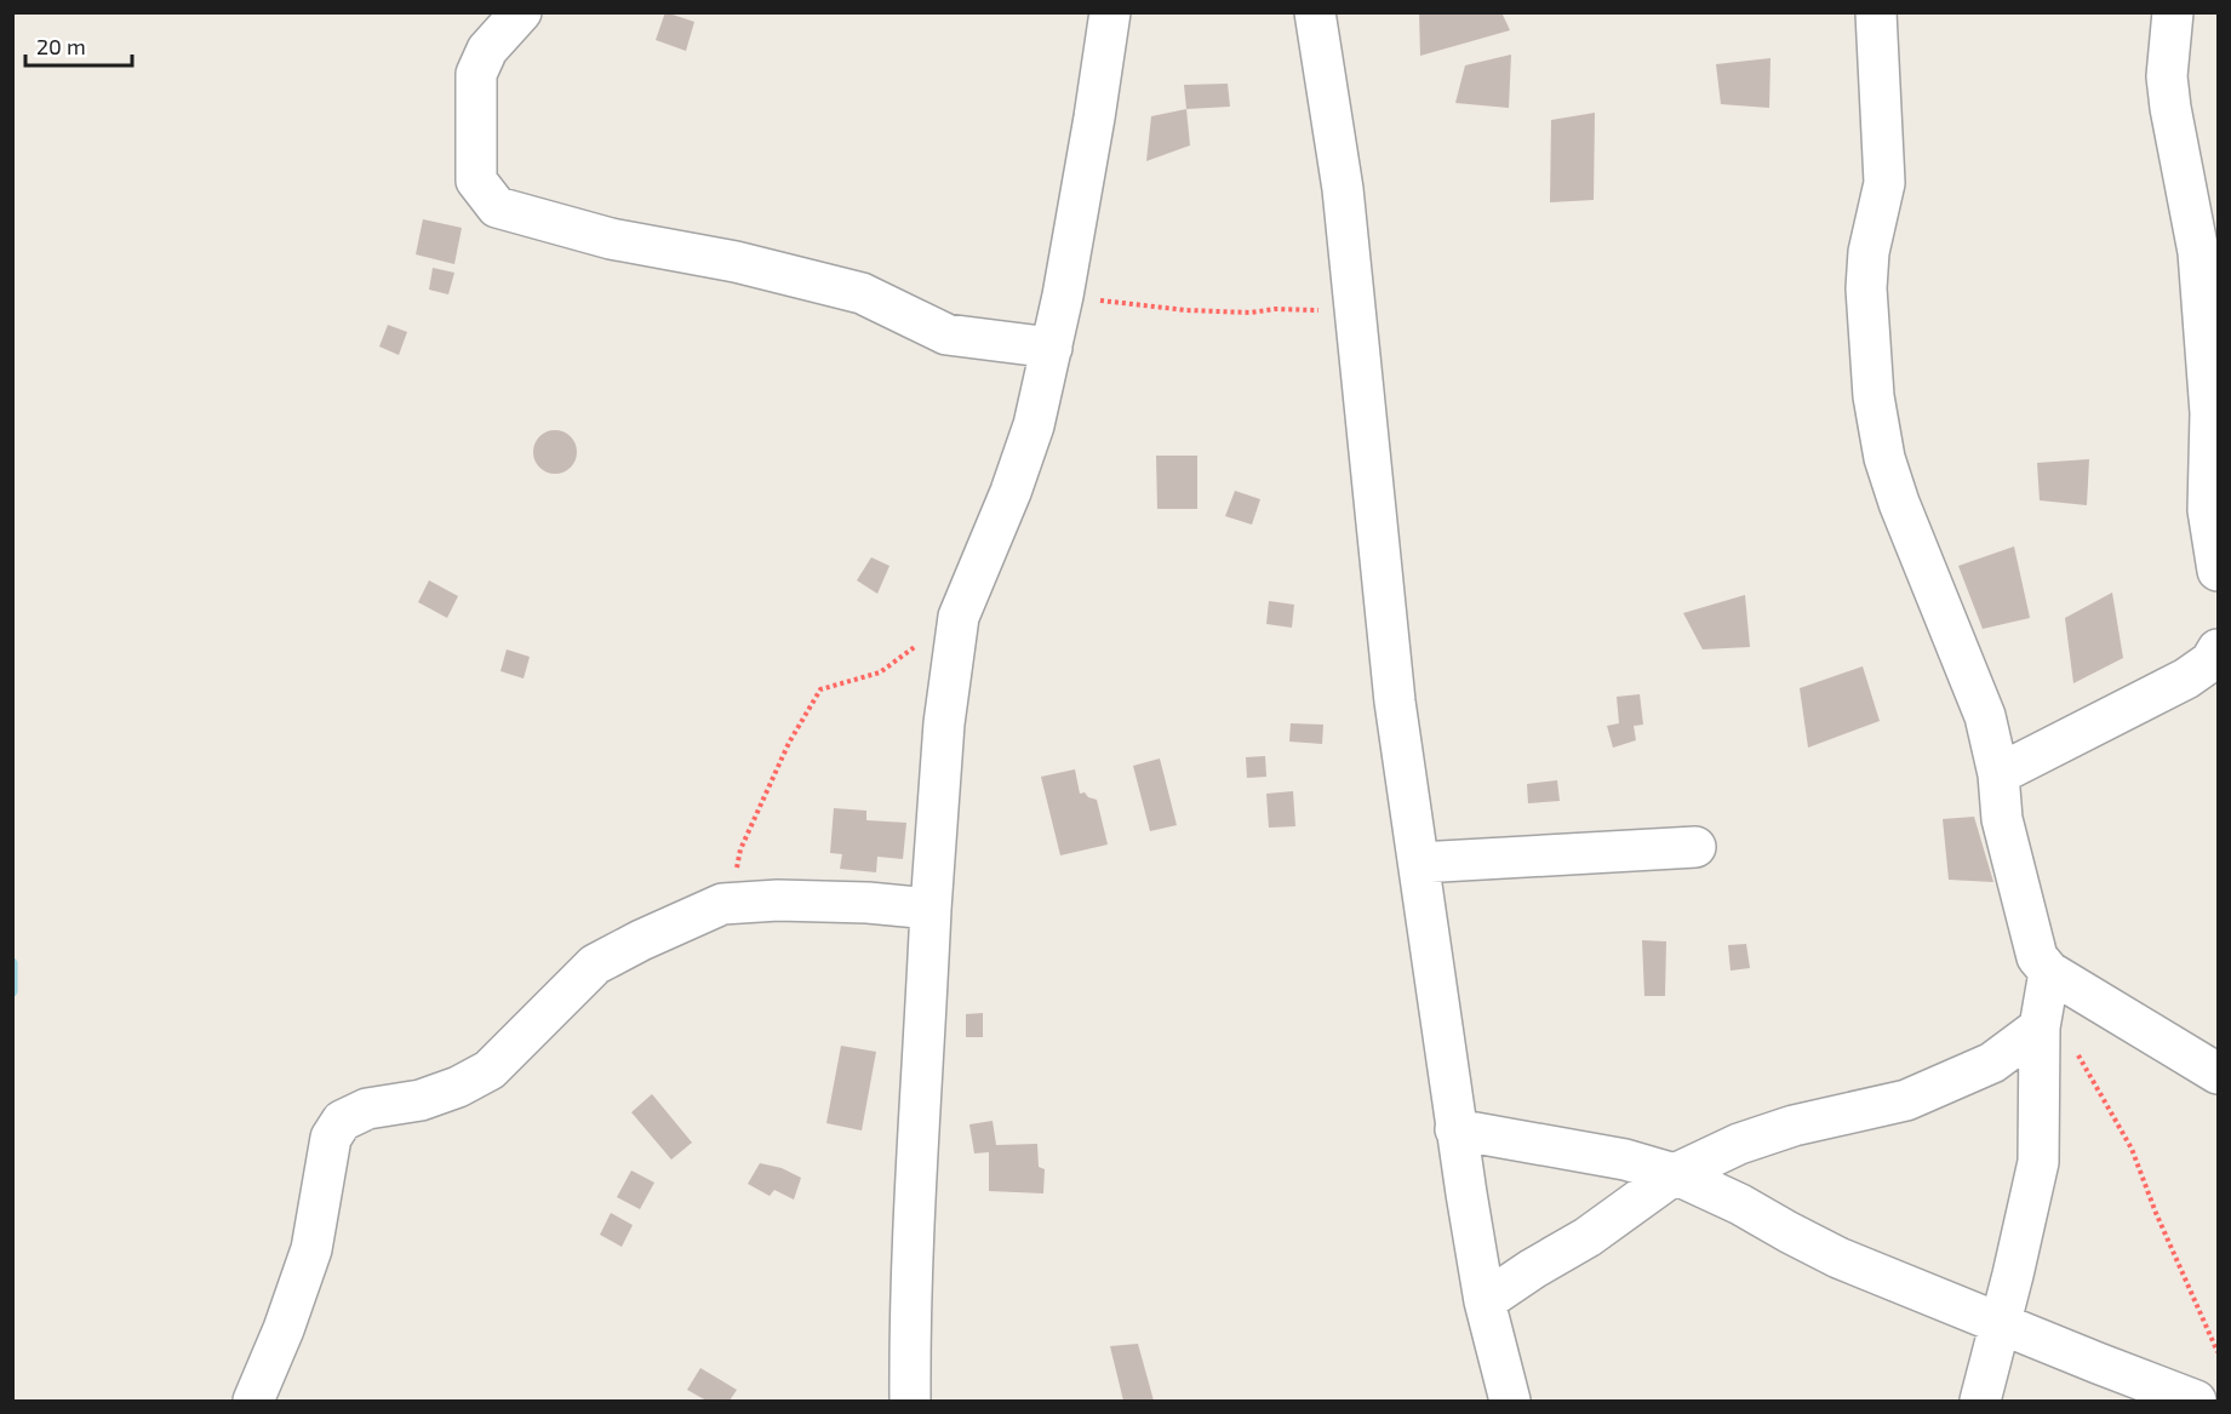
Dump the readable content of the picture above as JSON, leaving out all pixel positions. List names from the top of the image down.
{
  "scale_bar": "20 m"
}
